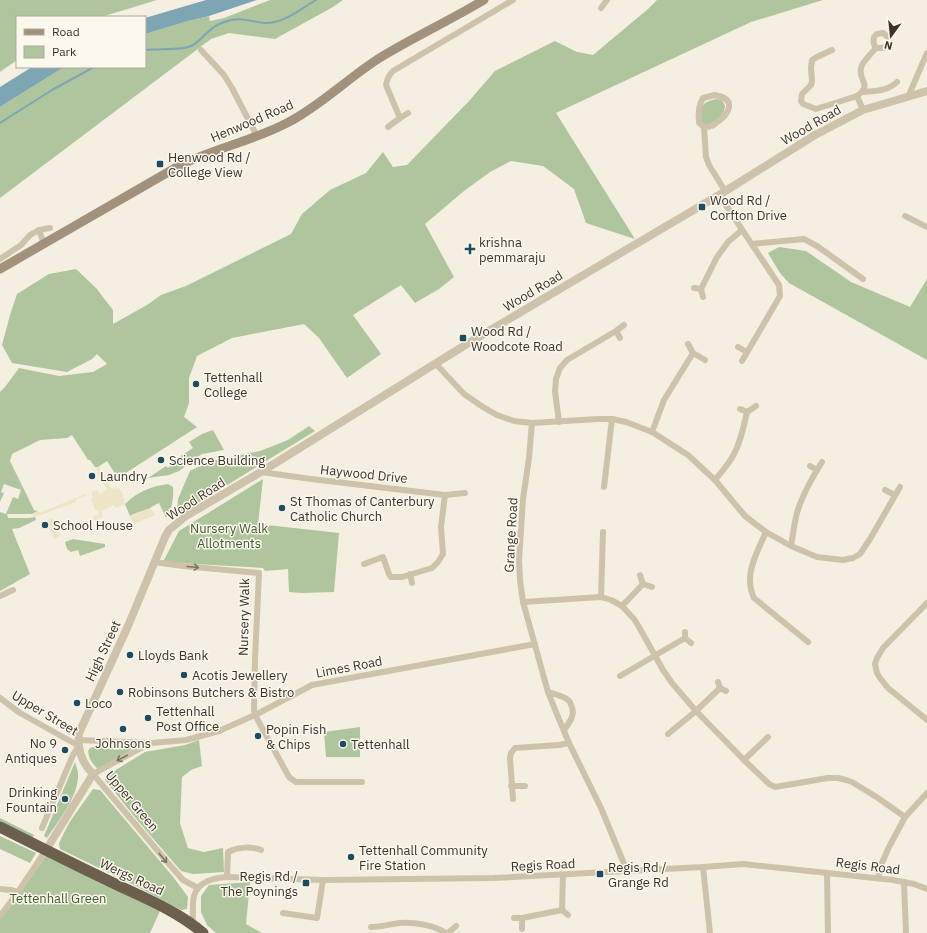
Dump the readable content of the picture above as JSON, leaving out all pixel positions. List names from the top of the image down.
{
  "streets": {
    "highway": ["Wergs Road"],
    "main road": ["Henwood Road"],
    "street": [
      "Wood Road",
      "Haywood Drive",
      "Grange Road",
      "Nursery Walk",
      "High Street",
      "Limes Road",
      "Upper Street",
      "Upper Green",
      "Regis Road"
    ]
  },
  "crossings": [
    ["Wood Road", "Haywood Drive"],
    ["Wood Road", "High Street"],
    ["Grange Road", "Limes Road"],
    ["Grange Road", "Regis Road"],
    ["Nursery Walk", "High Street"],
    ["Nursery Walk", "Limes Road"],
    ["High Street", "Limes Road"],
    ["High Street", "Upper Street"],
    ["Limes Road", "Upper Street"],
    ["Limes Road", "Upper Green"],
    ["Upper Green", "Regis Road"],
    ["Upper Green", "Wergs Road"]
  ],
  "one_way": ["Upper Green"],
  "parks": ["Nursery Walk Allotments", "Tettenhall Green"],
  "places": {
    "transit": [
      "Henwood Rd / College View",
      "Wood Rd / Corfton Drive",
      "Wood Rd / Woodcote Road",
      "Regis Rd / Grange Rd",
      "Regis Rd / The Poynings"
    ],
    "health": ["krishna pemmaraju"],
    "other": [
      "Tettenhall College",
      "Science Building",
      "Laundry",
      "St Thomas of Canterbury Catholic Church",
      "School House",
      "Lloyds Bank",
      "Acotis Jewellery",
      "Robinsons Butchers & Bistro",
      "Loco",
      "Tettenhall Post Office",
      "Johnsons",
      "Popin Fish & Chips",
      "Tettenhall",
      "No 9 Antiques",
      "Drinking Fountain",
      "Tettenhall Community Fire Station"
    ]
  },
  "legend": ["Road", "Park"],
  "north": "bottom"
}
